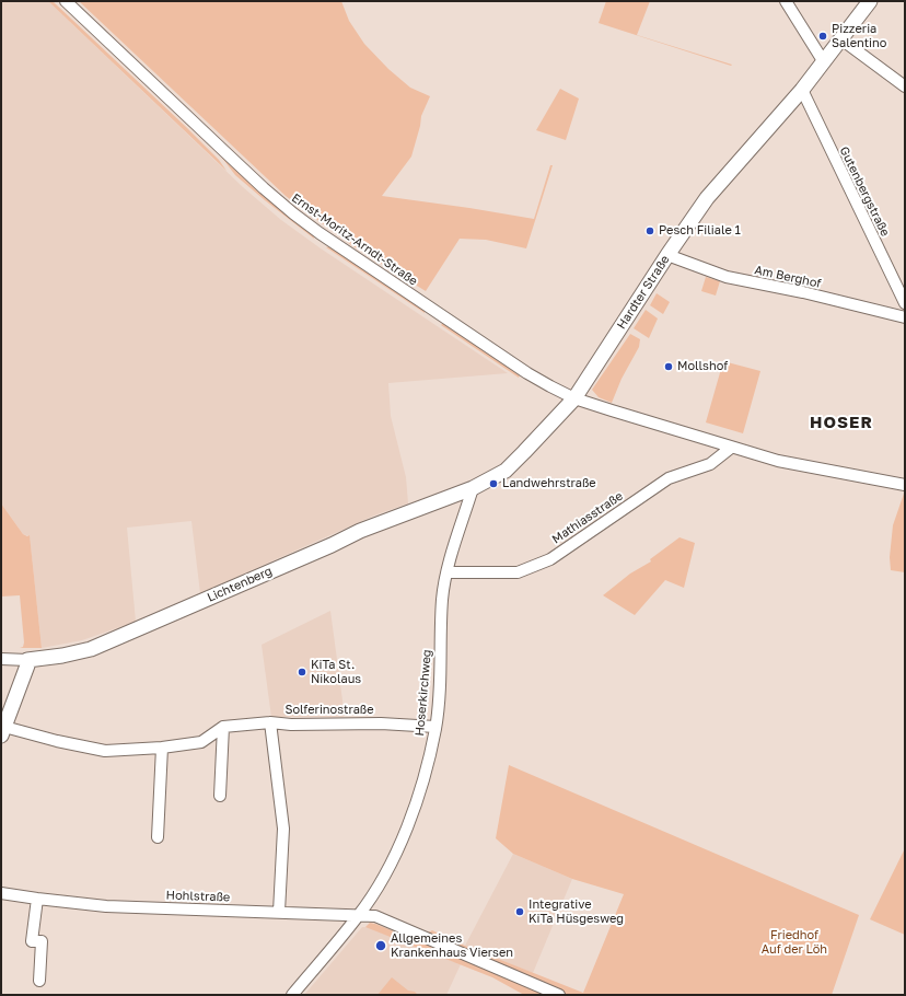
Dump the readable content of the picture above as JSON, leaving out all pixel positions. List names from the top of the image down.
{
  "streets": {
    "main road": ["Hardter Straße", "Lichtenberg"],
    "street": [
      "Gutenbergstraße",
      "Ernst-Moritz-Arndt-Straße",
      "Am Berghof",
      "Mathiasstraße",
      "Hoserkirchweg",
      "Solferinostraße",
      "Hohlstraße"
    ]
  },
  "crossings": [
    ["Gutenbergstraße", "Hardter Straße"],
    ["Ernst-Moritz-Arndt-Straße", "Hardter Straße"],
    ["Am Berghof", "Hardter Straße"],
    ["Hardter Straße", "Lichtenberg"],
    ["Hardter Straße", "Hoserkirchweg"],
    ["Mathiasstraße", "Hoserkirchweg"],
    ["Lichtenberg", "Hoserkirchweg"],
    ["Hoserkirchweg", "Solferinostraße"],
    ["Hoserkirchweg", "Hohlstraße"]
  ],
  "districts": ["HOSER"],
  "parks": ["Friedhof Auf der Löh"],
  "places": [
    "Pizzeria Salentino",
    "Pesch Filiale 1",
    "Mollshof",
    "Landwehrstraße",
    "KiTa St. Nikolaus",
    "Integrative KiTa Hüsgesweg",
    "Allgemeines Krankenhaus Viersen"
  ]
}
